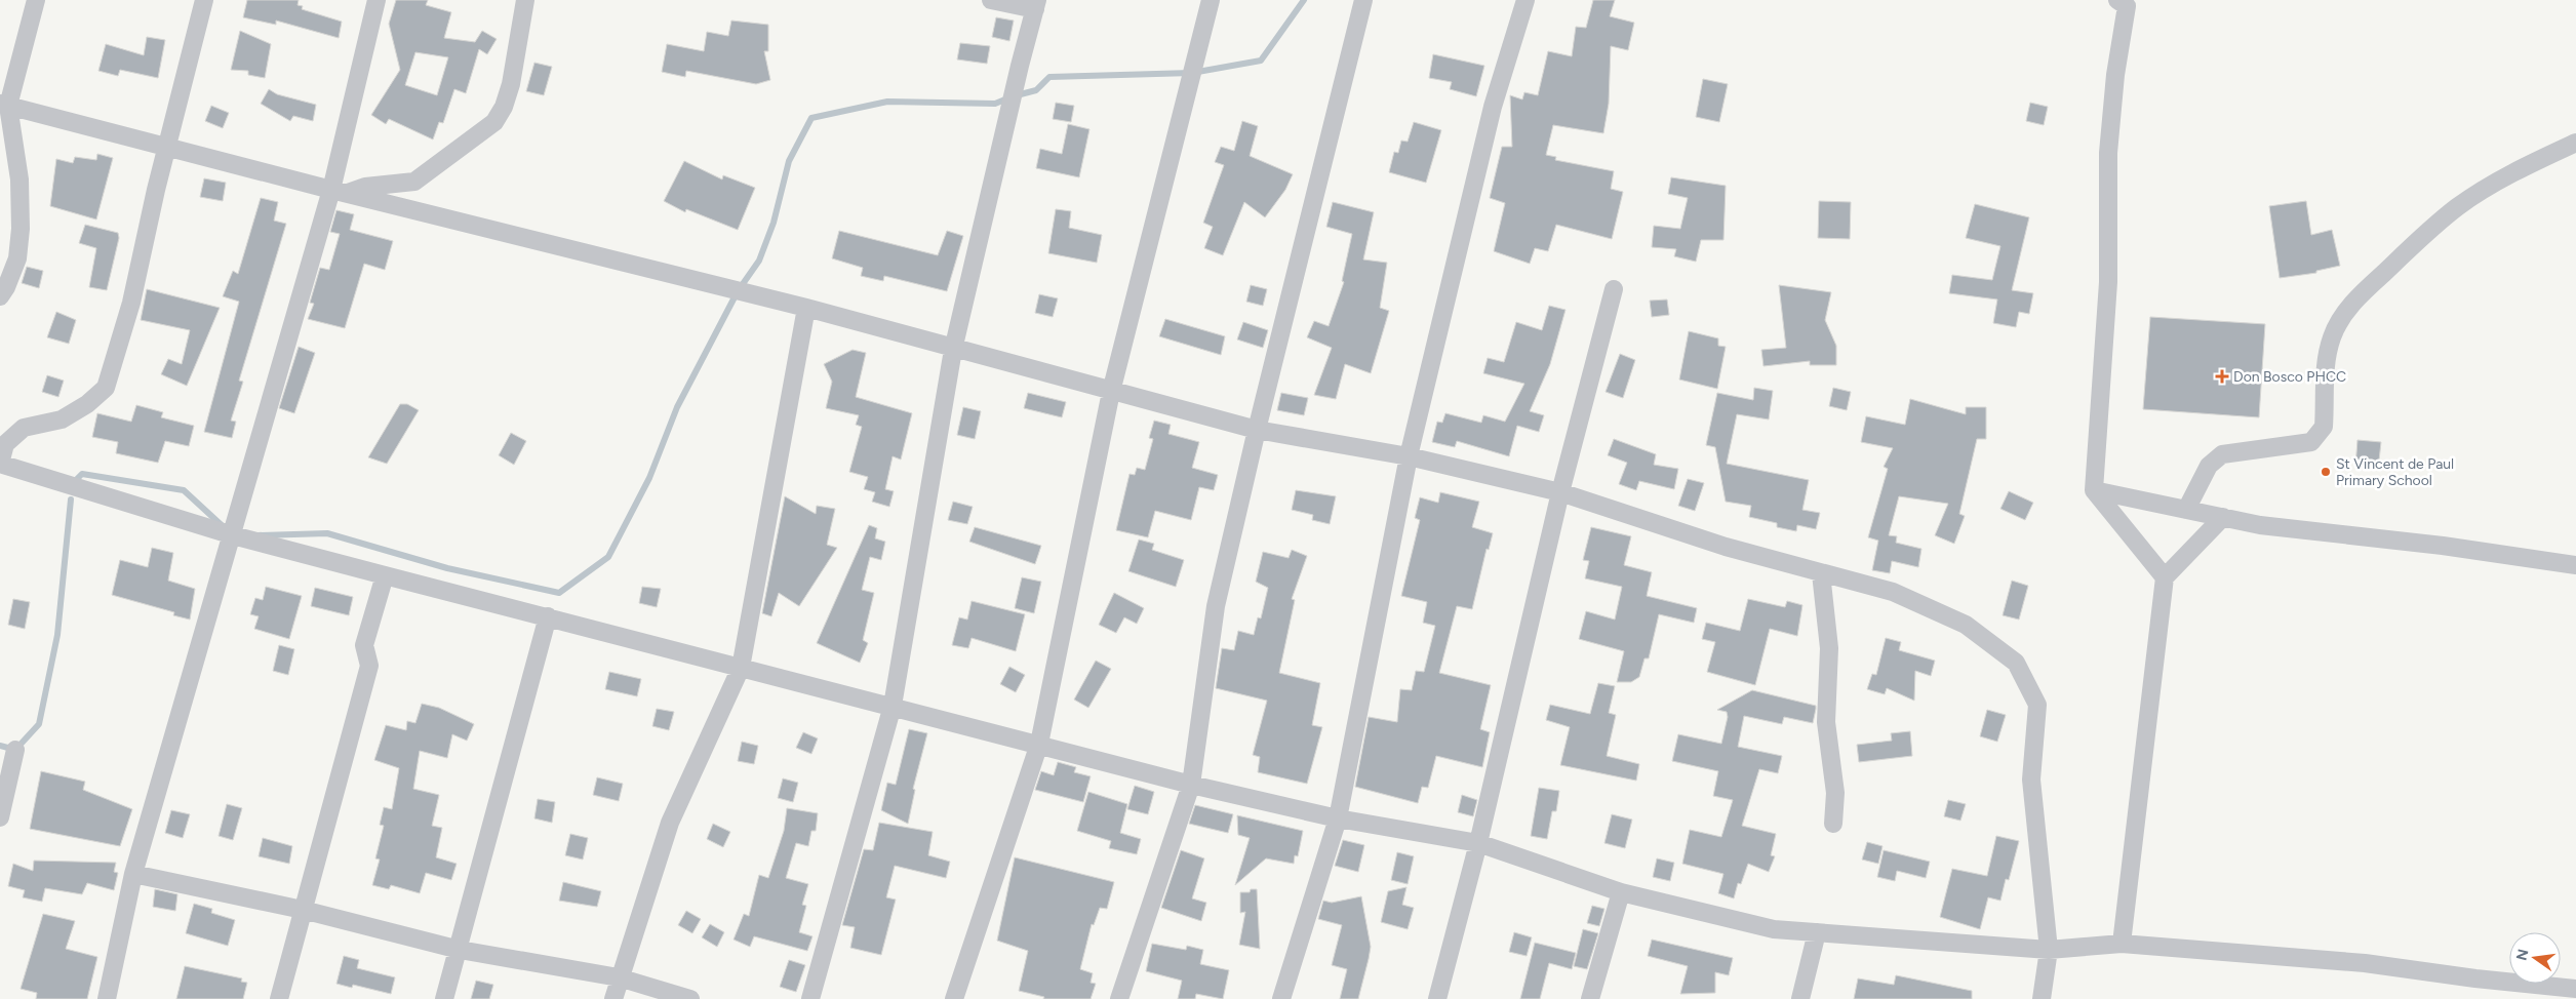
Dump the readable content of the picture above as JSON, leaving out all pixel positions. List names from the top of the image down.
{
  "places": {
    "health": ["Don Bosco PHCC"],
    "other": ["St Vincent de Paul Primary School"]
  },
  "north": "left"
}
